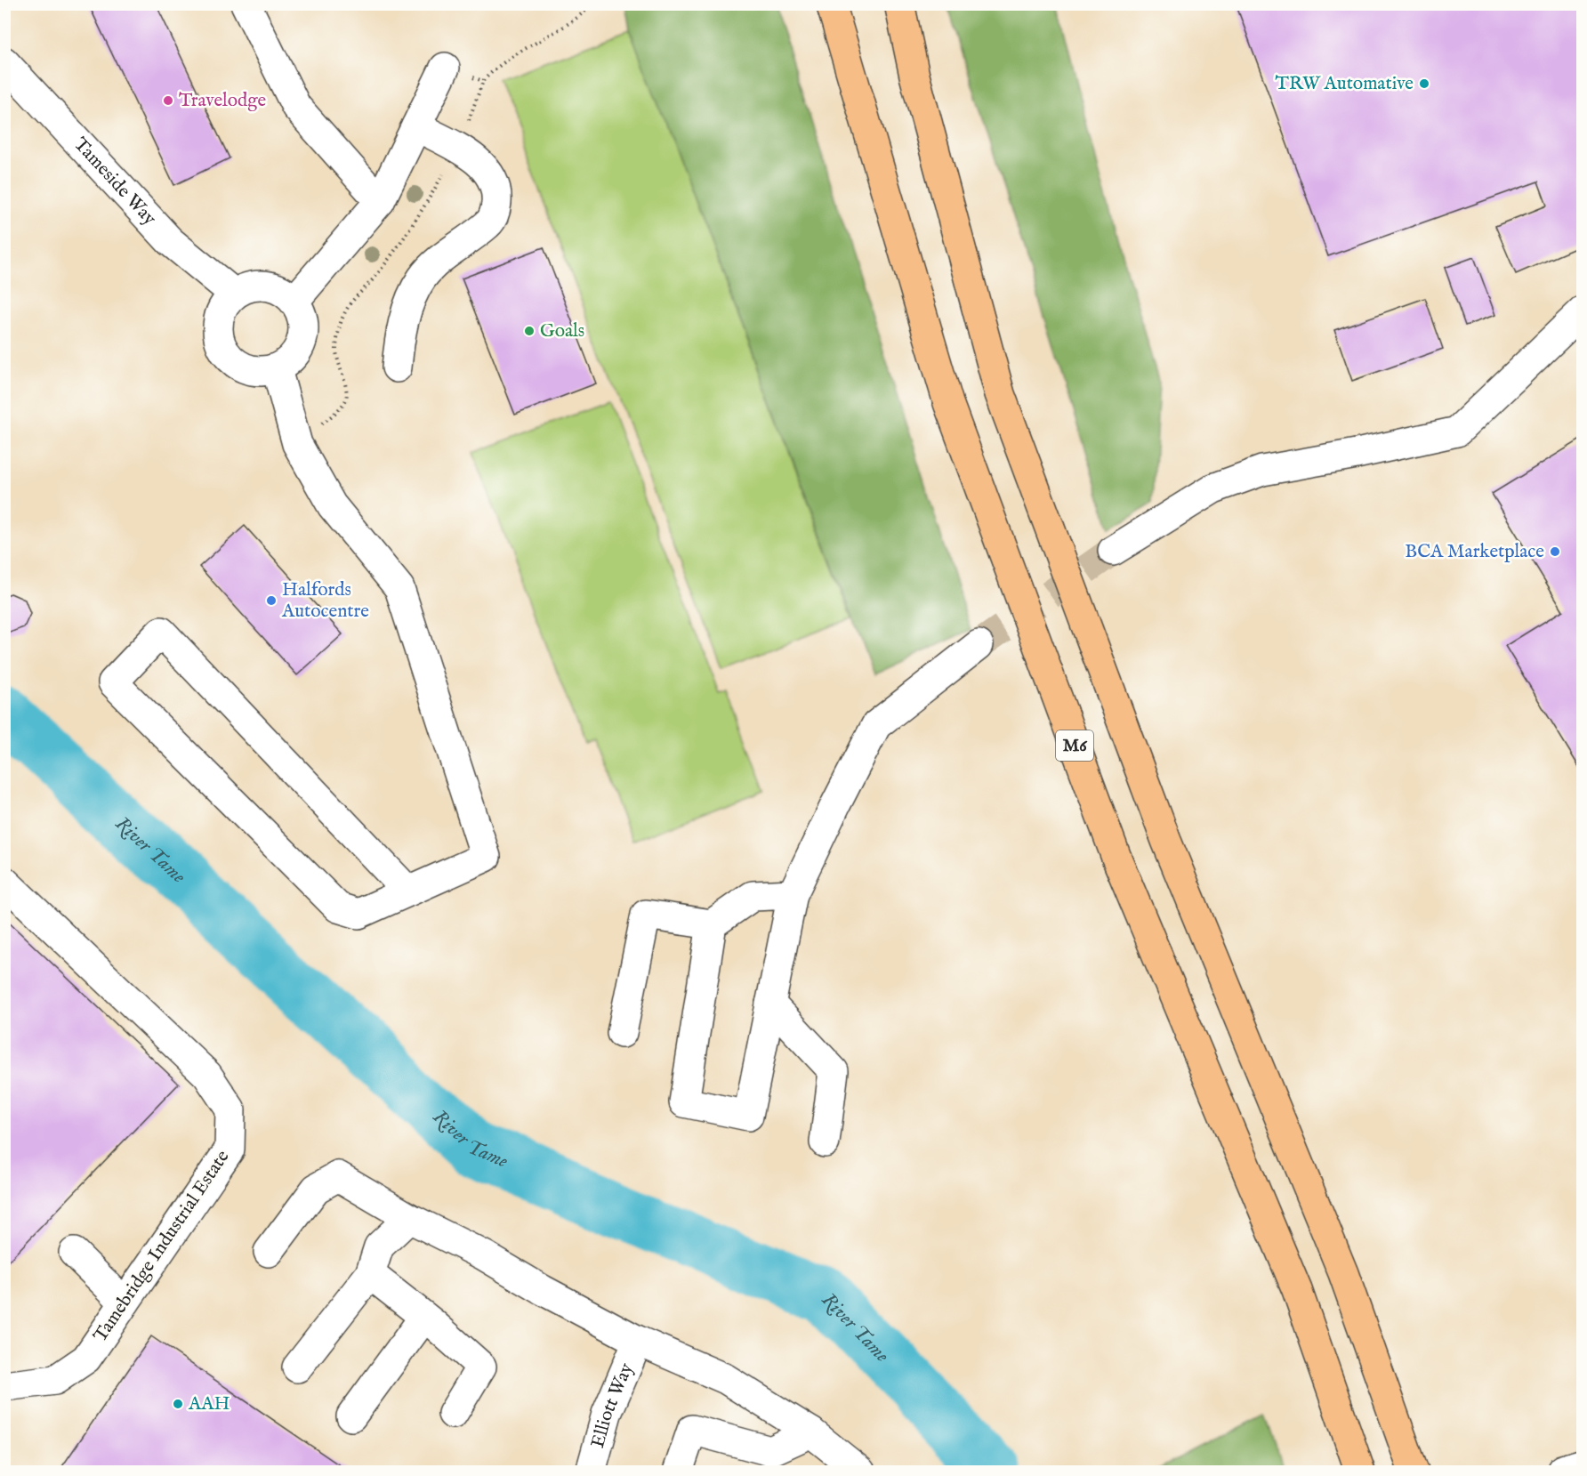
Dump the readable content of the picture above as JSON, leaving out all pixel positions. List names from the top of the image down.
{
  "streets": {
    "highway": ["M6"],
    "street": ["Tameside Way", "Tamebridge Industrial Estate", "Elliott Way"]
  },
  "water": ["River Tame"],
  "places": [
    "TRW Automative",
    "Travelodge",
    "Goals",
    "BCA Marketplace",
    "Halfords Autocentre",
    "AAH"
  ]
}
